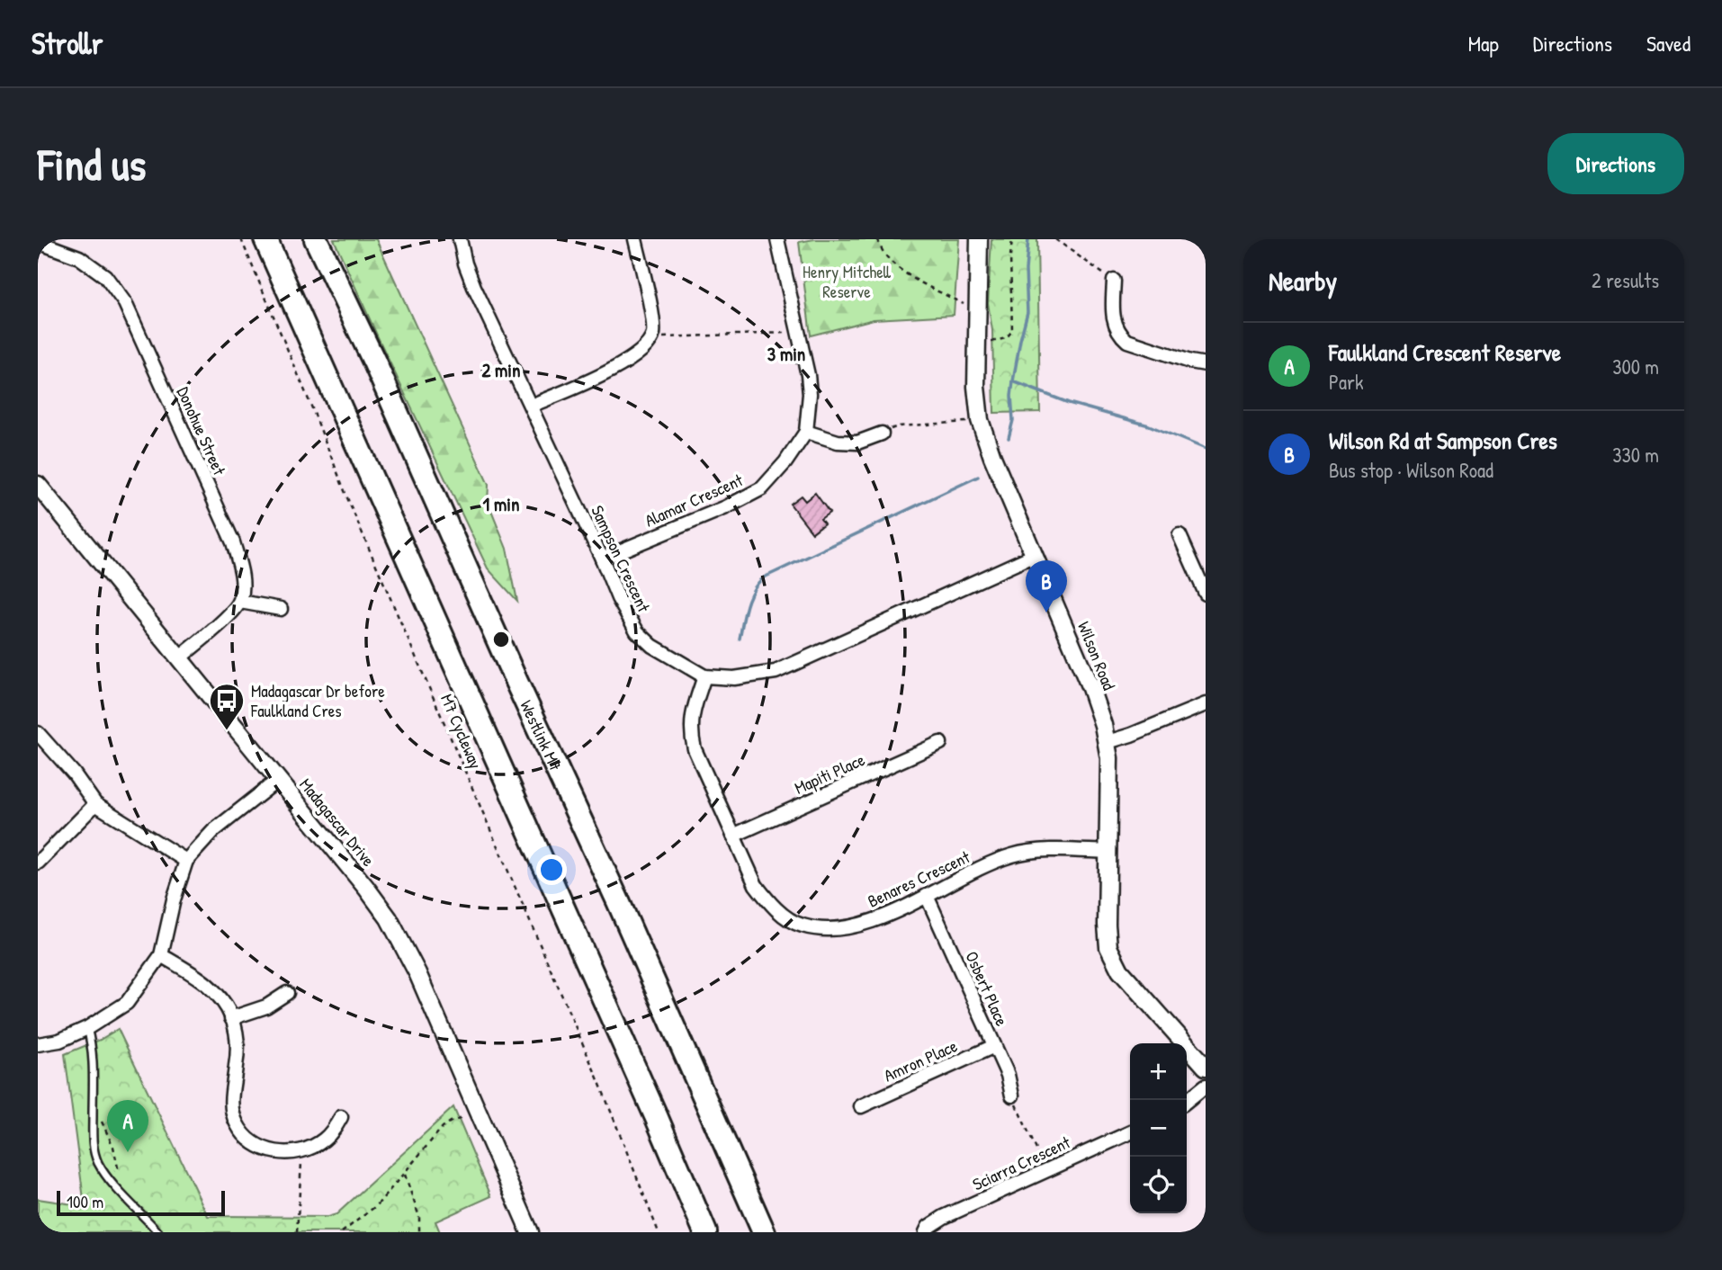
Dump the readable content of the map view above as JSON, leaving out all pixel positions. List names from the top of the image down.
{
  "streets": {
    "highway": ["Westlink M7"],
    "street": [
      "Donohue Street",
      "Alamar Crescent",
      "Sampson Crescent",
      "Wilson Road",
      "Mapiti Place",
      "Madagascar Drive",
      "Benares Crescent",
      "Osbert Place",
      "Amron Place",
      "Sciarra Crescent"
    ],
    "path": ["M7 Cycleway"]
  },
  "crossings": [
    ["Alamar Crescent", "Sampson Crescent"],
    ["Sampson Crescent", "Wilson Road"],
    ["Sampson Crescent", "Benares Crescent"],
    ["Wilson Road", "Benares Crescent"],
    ["Mapiti Place", "Benares Crescent"],
    ["Benares Crescent", "Osbert Place"],
    ["Osbert Place", "Amron Place"]
  ],
  "parks": ["Henry Mitchell Reserve"],
  "places": {
    "bus stop": ["Madagascar Dr before Faulkland Cres"]
  },
  "scale_bar": "100 m",
  "page": {
    "header": "Strollr",
    "nav": ["Map", "Directions", "Saved"],
    "buttons": "Directions",
    "title": "Find us",
    "heading": ["Nearby", "2 results"],
    "list": [
      {
        "mark": "A",
        "name": "Faulkland Crescent Reserve",
        "note": "Park",
        "value": "300 m"
      },
      {
        "mark": "B",
        "name": "Wilson Rd at Sampson Cres",
        "note": "Bus stop · Wilson Road",
        "value": "330 m"
      }
    ],
    "pins": ["B", "A"],
    "map_buttons": ["+", "−"],
    "scale": "100 m"
  },
  "rings": ["3 min", "2 min", "1 min"]
}
